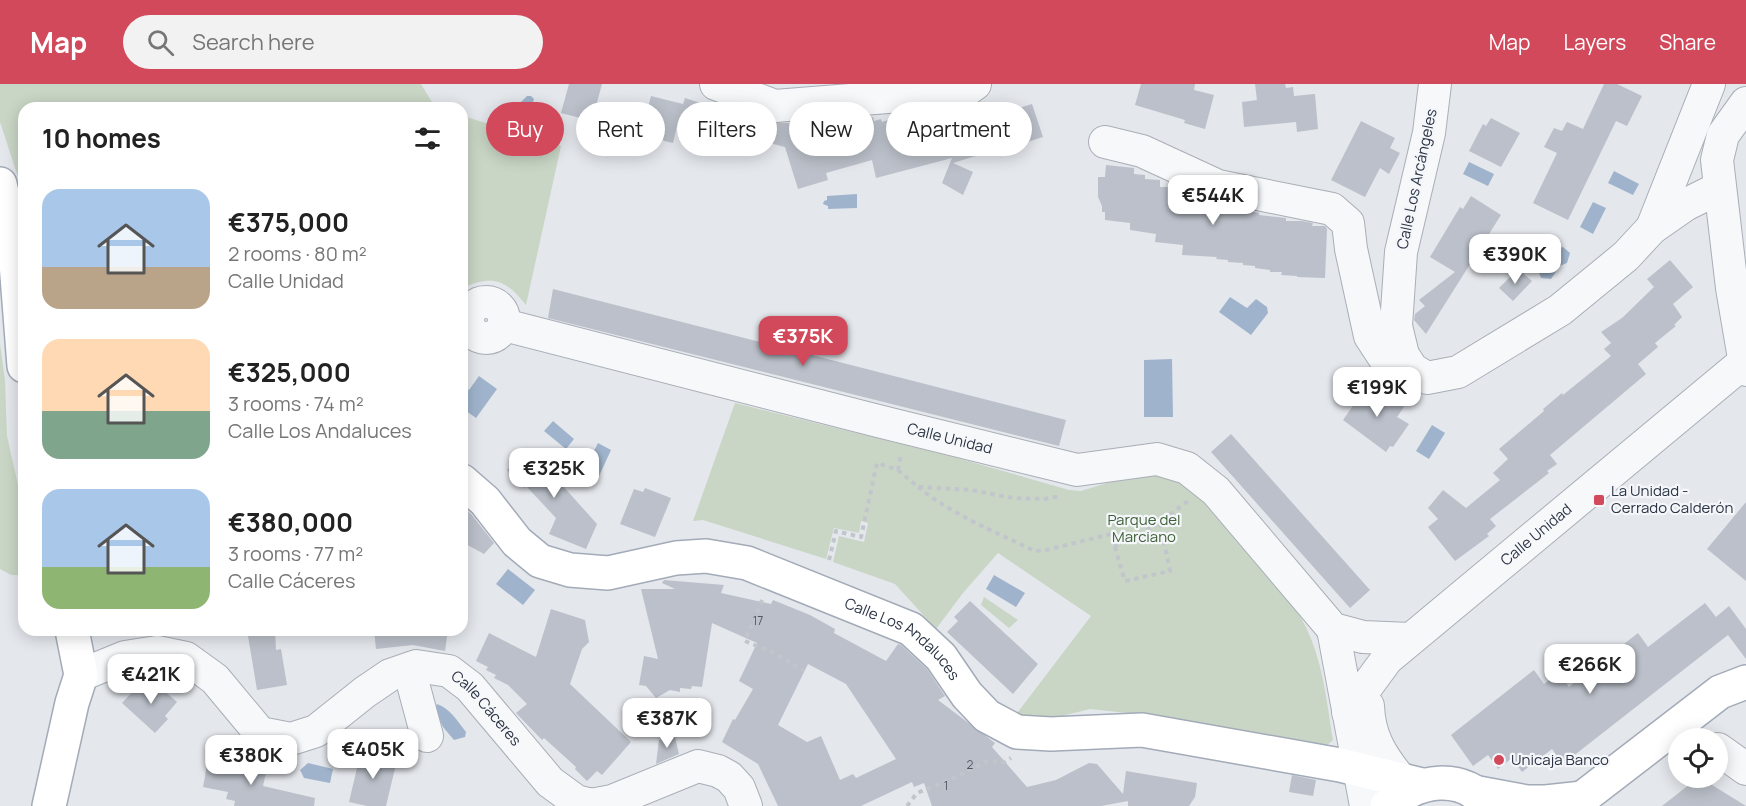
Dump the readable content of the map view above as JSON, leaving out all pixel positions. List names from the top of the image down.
{
  "streets": {
    "main road": ["Calle Los Andaluces"],
    "street": ["Calle Los Arcángeles", "Calle Unidad", "Calle Cáceres"]
  },
  "crossings": [
    ["Calle Unidad", "Calle Los Andaluces"]
  ],
  "parks": ["Parque del Marciano"],
  "places": {
    "transit": ["La Unidad - Cerrado Calderón"],
    "other": ["Unicaja Banco"]
  },
  "house_numbers": ["17", "2", "1"],
  "page": {
    "header": "Map",
    "search": "Search here",
    "nav": ["Map", "Layers", "Share"],
    "chip": [
      "Buy",
      "Rent",
      "Filters",
      "New",
      "Apartment"
    ],
    "heading": "10 homes",
    "list": [
      {
        "name": "€375,000",
        "note": "2 rooms · 80 m² · Calle Unidad"
      },
      {
        "name": "€325,000",
        "note": "3 rooms · 74 m² · Calle Los Andaluces"
      },
      {
        "name": "€380,000",
        "note": "3 rooms · 77 m² · Calle Cáceres"
      }
    ],
    "price": [
      "€544K",
      "€390K",
      "€375K",
      "€199K",
      "€325K",
      "€266K",
      "€421K",
      "€387K",
      "€405K",
      "€380K"
    ]
  }
}
